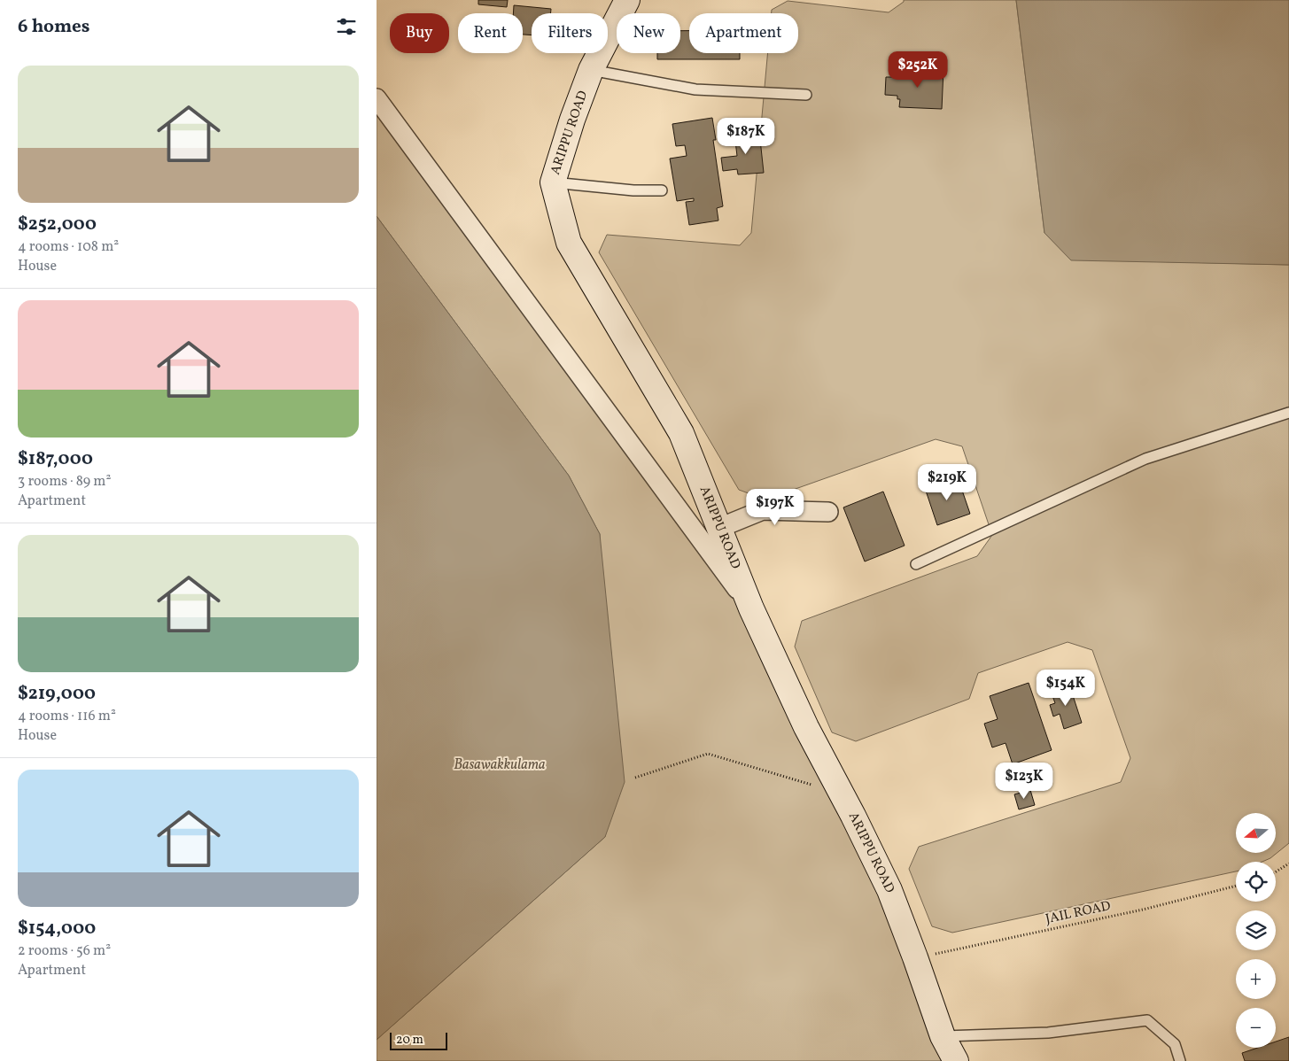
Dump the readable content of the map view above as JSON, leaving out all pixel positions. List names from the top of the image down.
{
  "streets": {
    "street": ["ARIPPU ROAD"],
    "path": ["JAIL ROAD"]
  },
  "crossings": [
    ["ARIPPU ROAD", "JAIL ROAD"]
  ],
  "water": ["Basawakkulama"],
  "scale_bar": "20 m",
  "north": "left",
  "page": {
    "heading": "6 homes",
    "chip": [
      "Buy",
      "Rent",
      "Filters",
      "New",
      "Apartment"
    ],
    "price": [
      "$252K",
      "$187K",
      "$219K",
      "$197K",
      "$154K",
      "$123K"
    ],
    "list": [
      {
        "name": "$252,000",
        "note": "4 rooms · 108 m² · House"
      },
      {
        "name": "$187,000",
        "note": "3 rooms · 89 m² · Apartment"
      },
      {
        "name": "$219,000",
        "note": "4 rooms · 116 m² · House"
      },
      {
        "name": "$154,000",
        "note": "2 rooms · 56 m² · Apartment"
      }
    ],
    "map_buttons": ["+", "−"],
    "scale": "20 m"
  }
}
